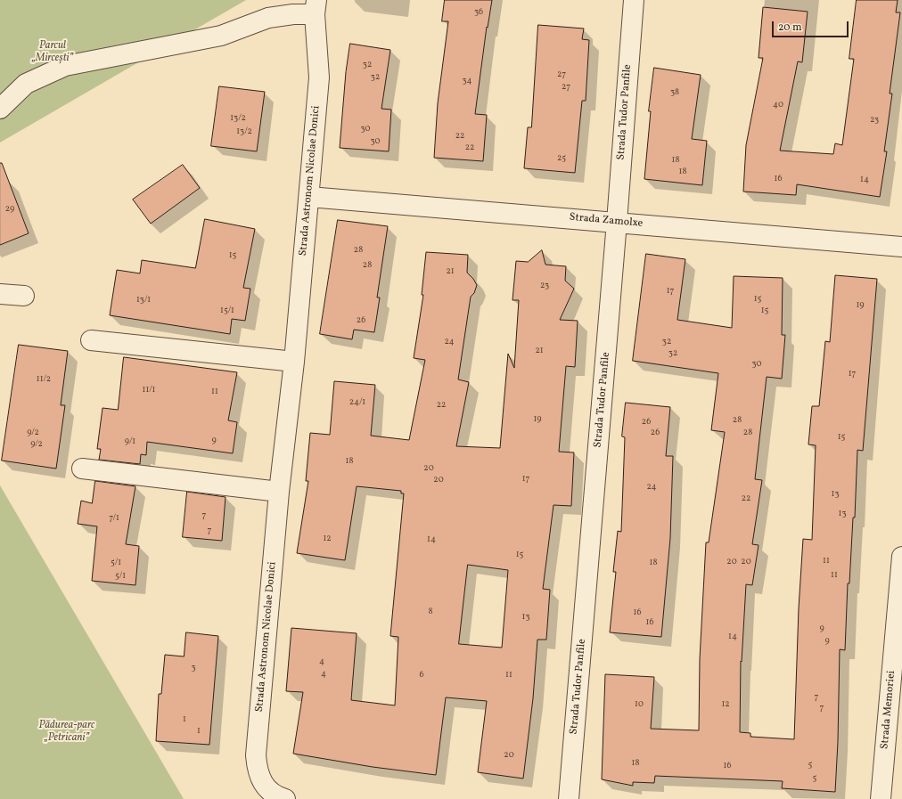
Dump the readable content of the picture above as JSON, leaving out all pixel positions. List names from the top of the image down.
{
  "streets": {
    "street": [
      "Strada Tudor Panfile",
      "Strada Astronom Nicolae Donici",
      "Strada Zamolxe",
      "Strada Memoriei"
    ]
  },
  "crossings": [
    ["Strada Tudor Panfile", "Strada Zamolxe"],
    ["Strada Astronom Nicolae Donici", "Strada Zamolxe"]
  ],
  "parks": ["Parcul „Mircești”", "Pădurea-parc „Petricani”"],
  "house_numbers": [
    "36",
    "32",
    "27",
    "32",
    "34",
    "27",
    "38",
    "40",
    "13/2",
    "23",
    "30",
    "13/2",
    "22",
    "30",
    "22",
    "25",
    "18",
    "18",
    "16",
    "14",
    "29",
    "28",
    "15",
    "28",
    "21",
    "23",
    "17",
    "15",
    "13/1",
    "19",
    "15/1",
    "15",
    "26",
    "24",
    "32",
    "21",
    "32",
    "30",
    "17",
    "11/2",
    "11/1",
    "11",
    "24/1",
    "22",
    "19",
    "28",
    "26",
    "9/2",
    "26",
    "28",
    "15",
    "9",
    "9/1",
    "9/2",
    "18",
    "20",
    "17",
    "20",
    "24",
    "13",
    "22",
    "13",
    "7",
    "7/1",
    "7",
    "12",
    "14",
    "15",
    "11",
    "20",
    "20",
    "5/1",
    "18",
    "11",
    "5/1",
    "8",
    "16",
    "13",
    "16",
    "9",
    "14",
    "9",
    "4",
    "3",
    "4",
    "6",
    "11",
    "7",
    "10",
    "12",
    "7",
    "1",
    "1",
    "20",
    "18",
    "5",
    "16",
    "5"
  ],
  "scale_bar": "20 m"
}
